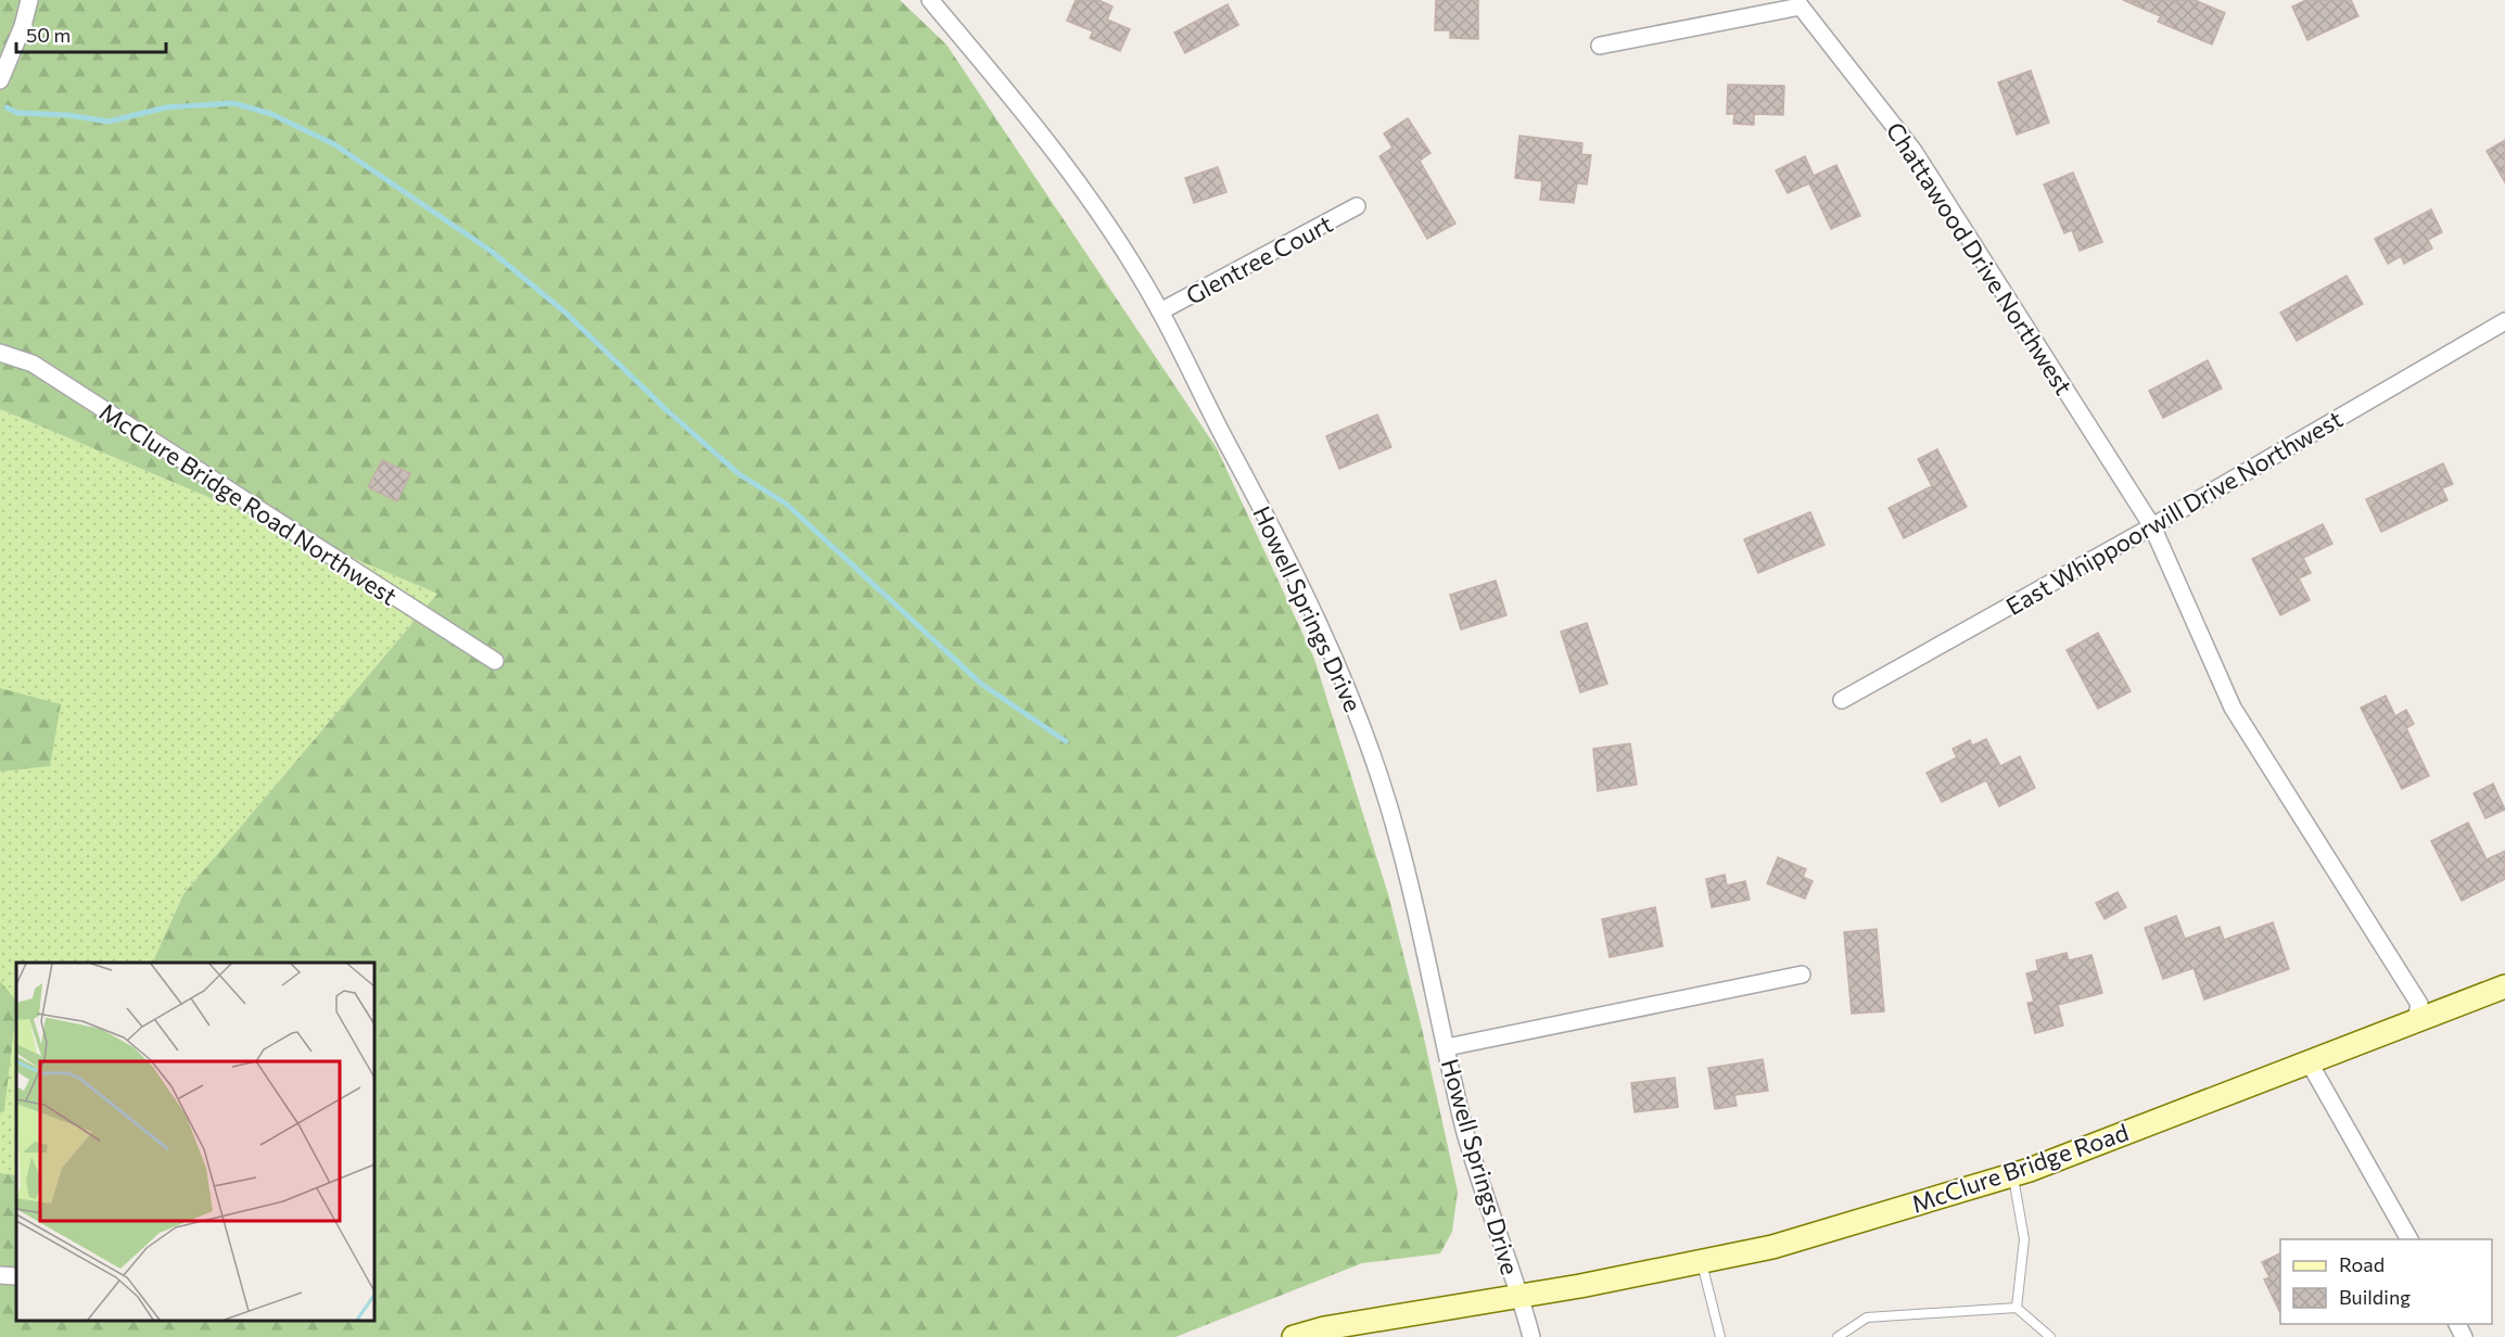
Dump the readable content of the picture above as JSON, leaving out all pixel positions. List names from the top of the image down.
{
  "streets": {
    "street": [
      "Chattawood Drive Northwest",
      "Glentree Court",
      "McClure Bridge Road Northwest",
      "East Whippoorwill Drive Northwest",
      "Howell Springs Drive",
      "McClure Bridge Road"
    ]
  },
  "crossings": [
    ["Chattawood Drive Northwest", "East Whippoorwill Drive Northwest"],
    ["Chattawood Drive Northwest", "McClure Bridge Road"],
    ["Glentree Court", "Howell Springs Drive"],
    ["Howell Springs Drive", "McClure Bridge Road"]
  ],
  "legend": ["Road", "Building"],
  "scale_bar": "50 m"
}
